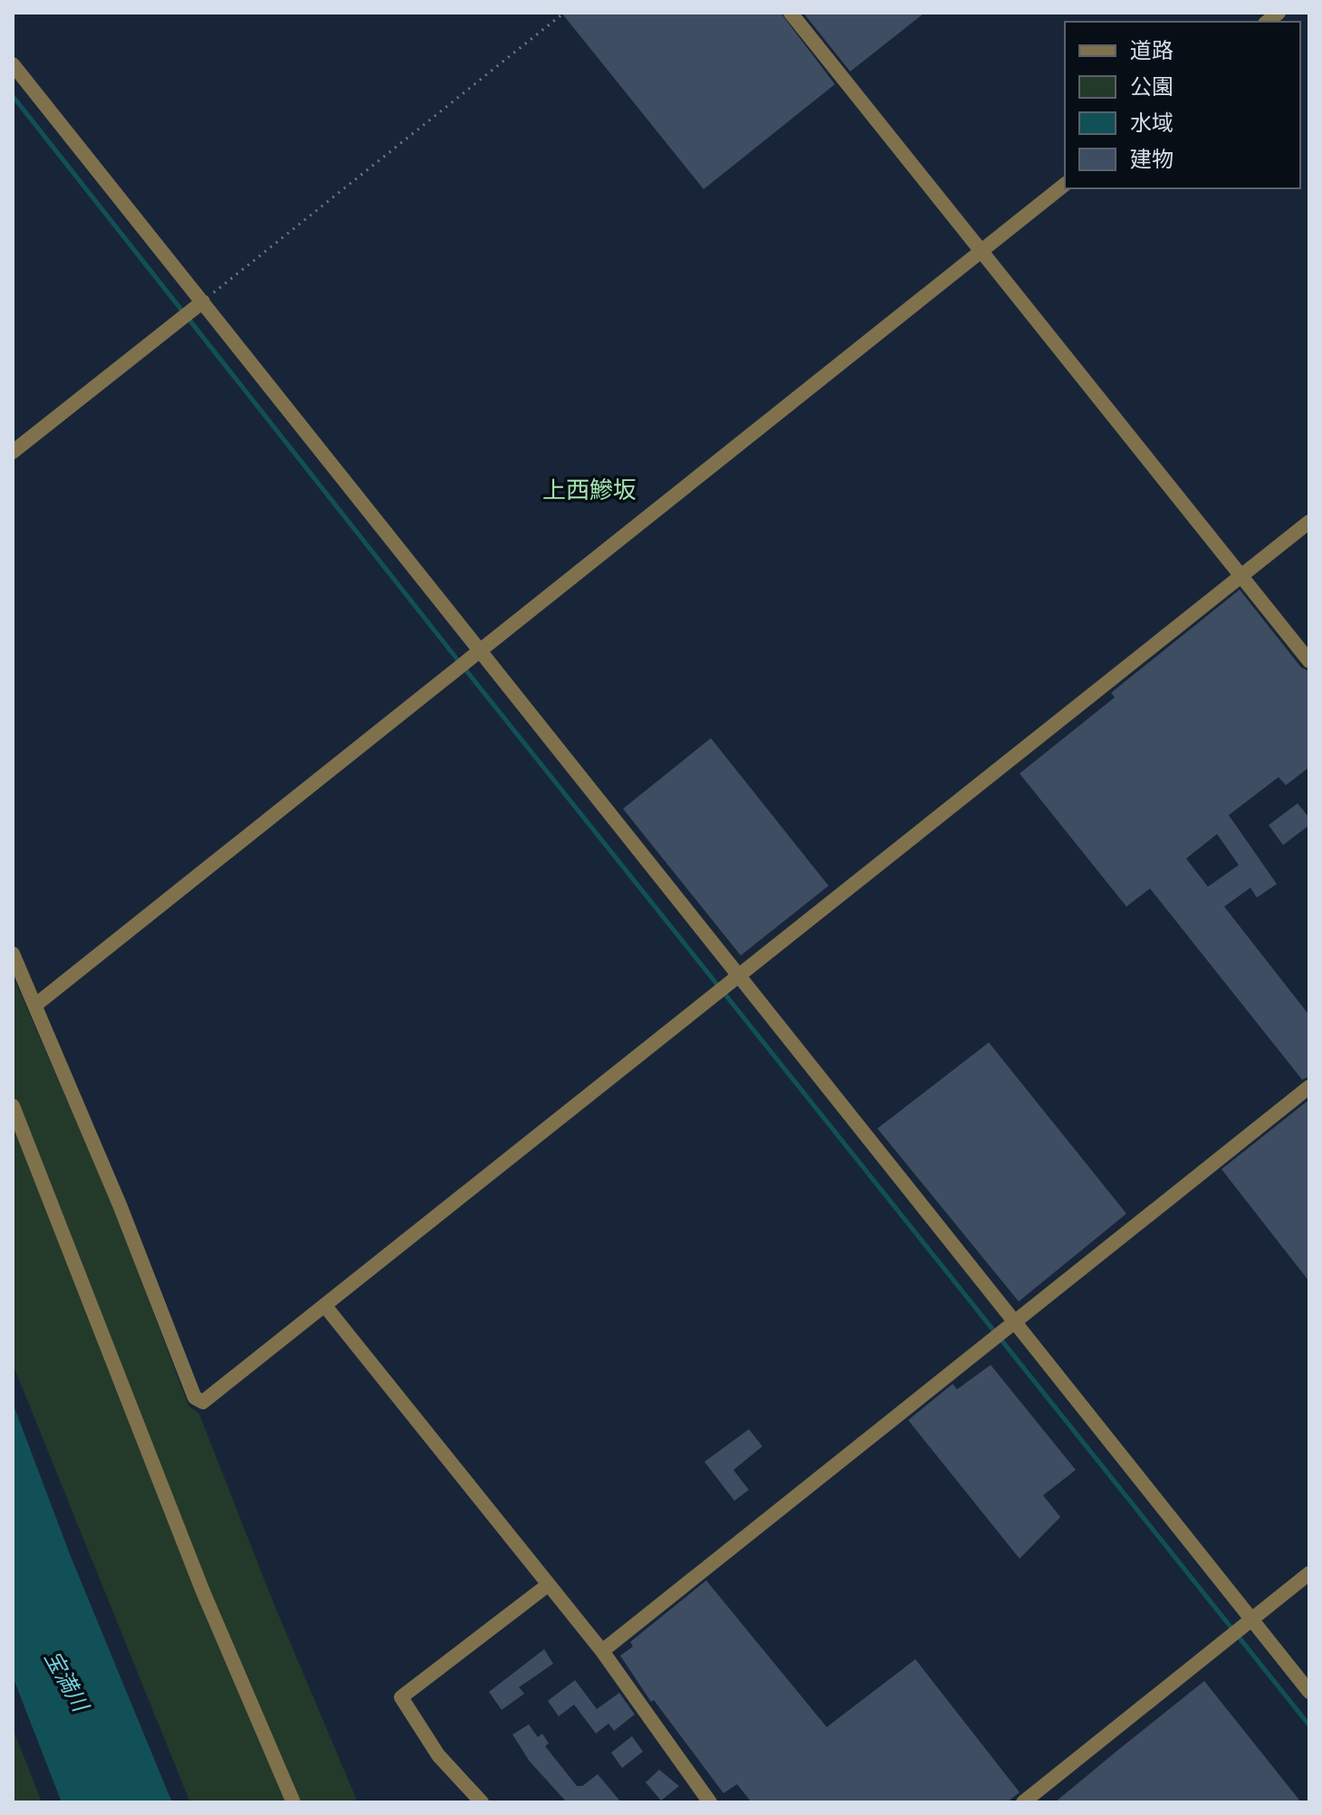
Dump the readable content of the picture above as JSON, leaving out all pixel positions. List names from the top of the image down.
{
  "districts": ["上西鰺坂"],
  "water": ["宝満川"],
  "legend": [
    "道路",
    "公園",
    "水域",
    "建物"
  ]
}
